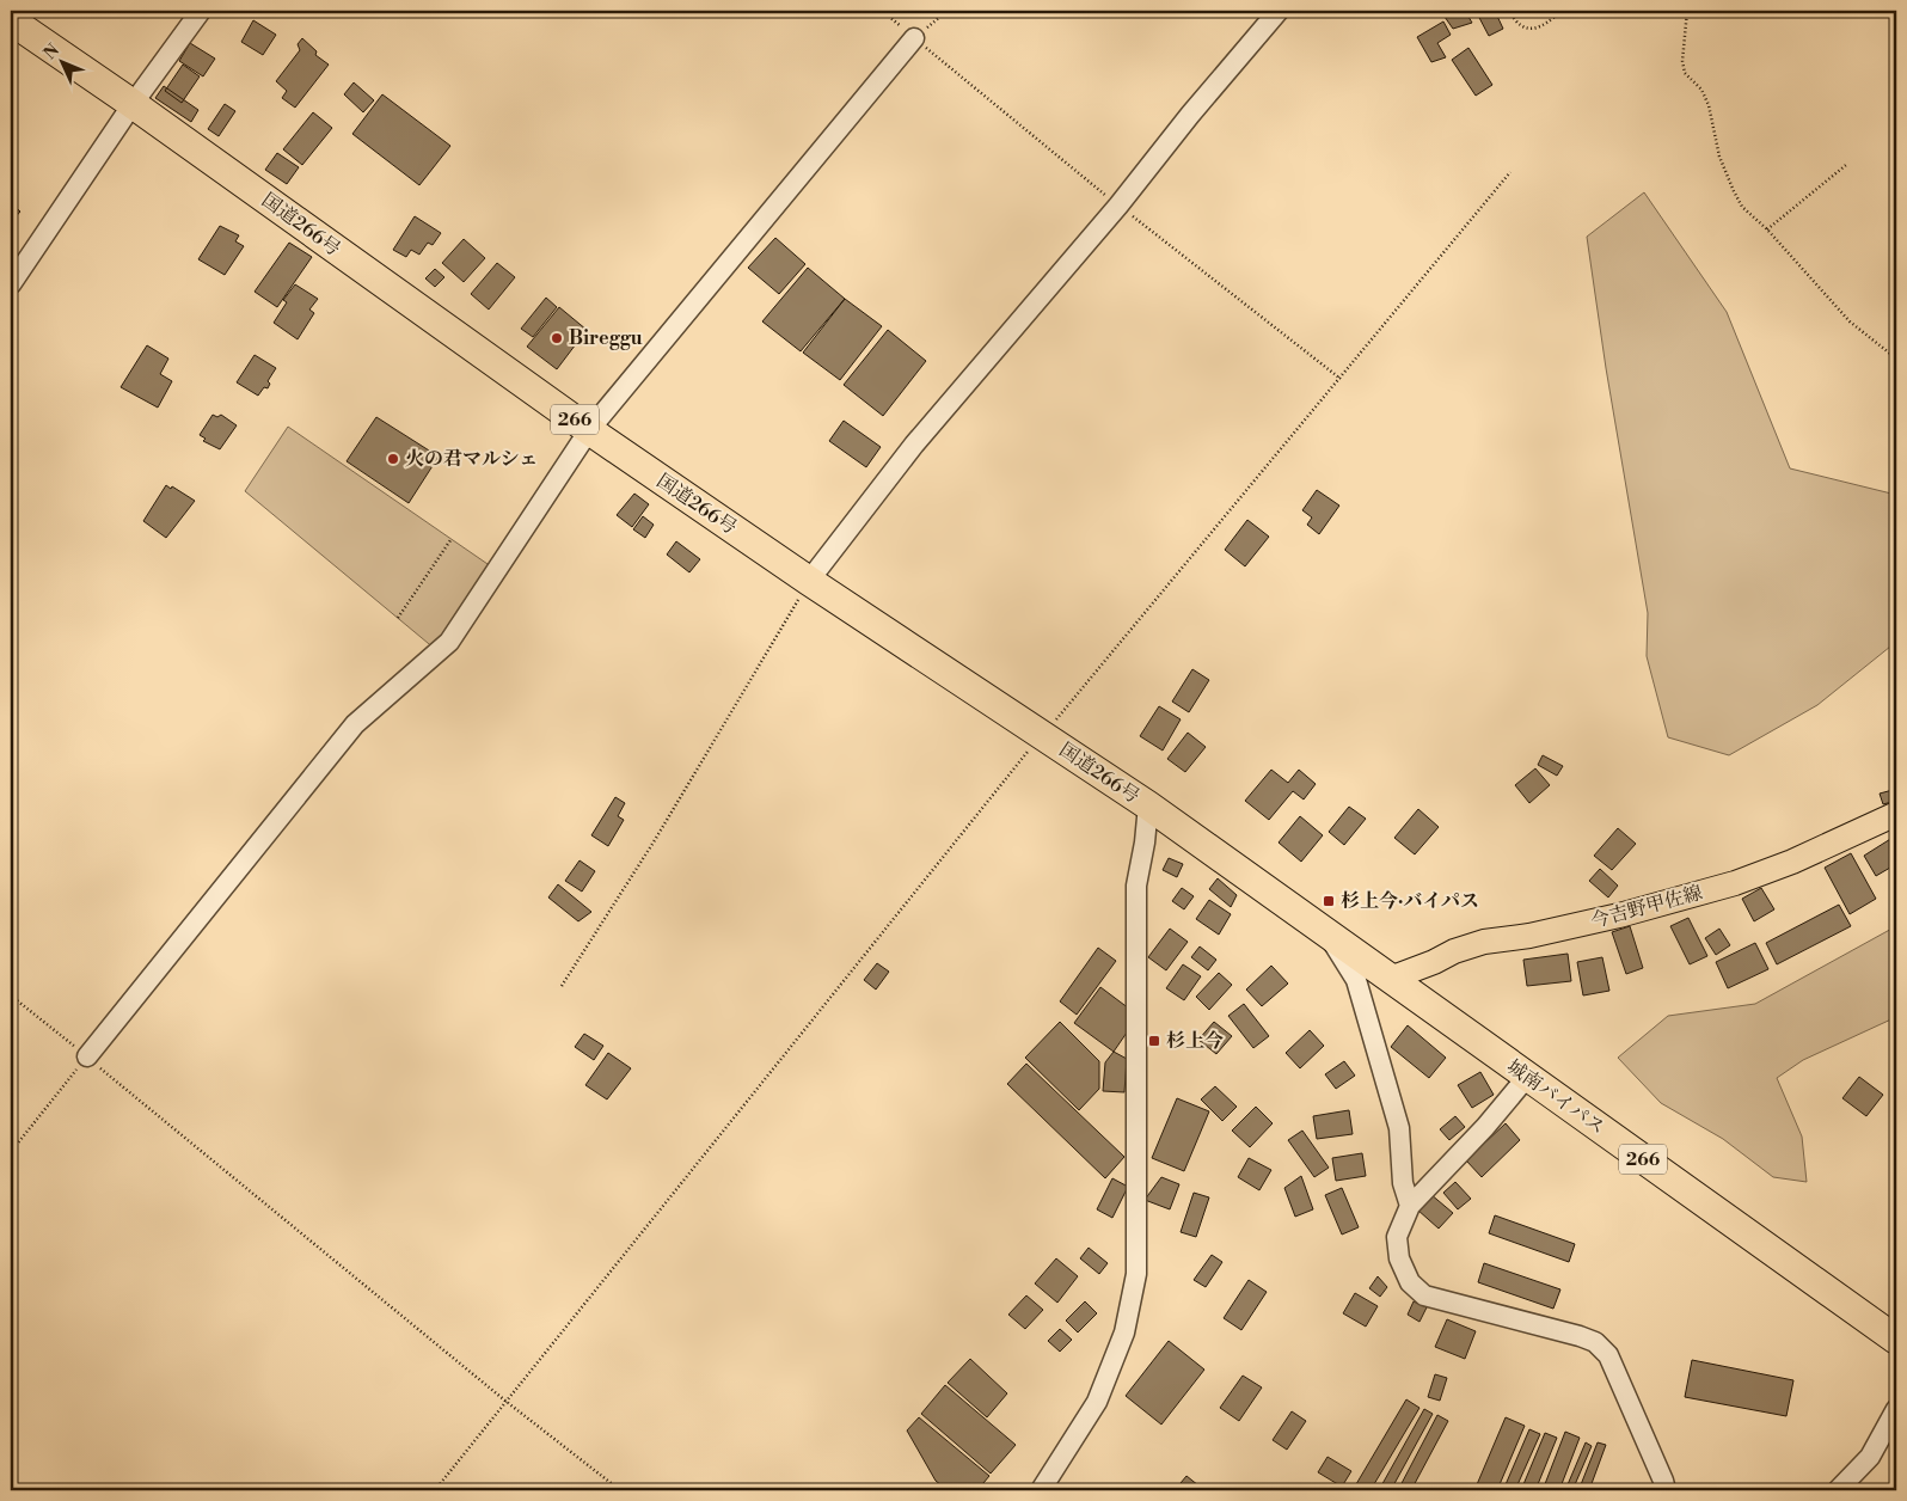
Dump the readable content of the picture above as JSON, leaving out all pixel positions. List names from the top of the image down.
{
  "streets": {
    "highway": ["国道266号", "266", "城南バイパス"],
    "main road": ["今吉野甲佐線"]
  },
  "crossings": [
    ["国道266号", "今吉野甲佐線"],
    ["国道266号", "城南バイパス"],
    ["今吉野甲佐線", "城南バイパス"]
  ],
  "places": {
    "other": ["Bireggu", "火の君マルシェ"],
    "transit": ["杉上今·バイパス", "杉上今"]
  },
  "north": "top left"
}
